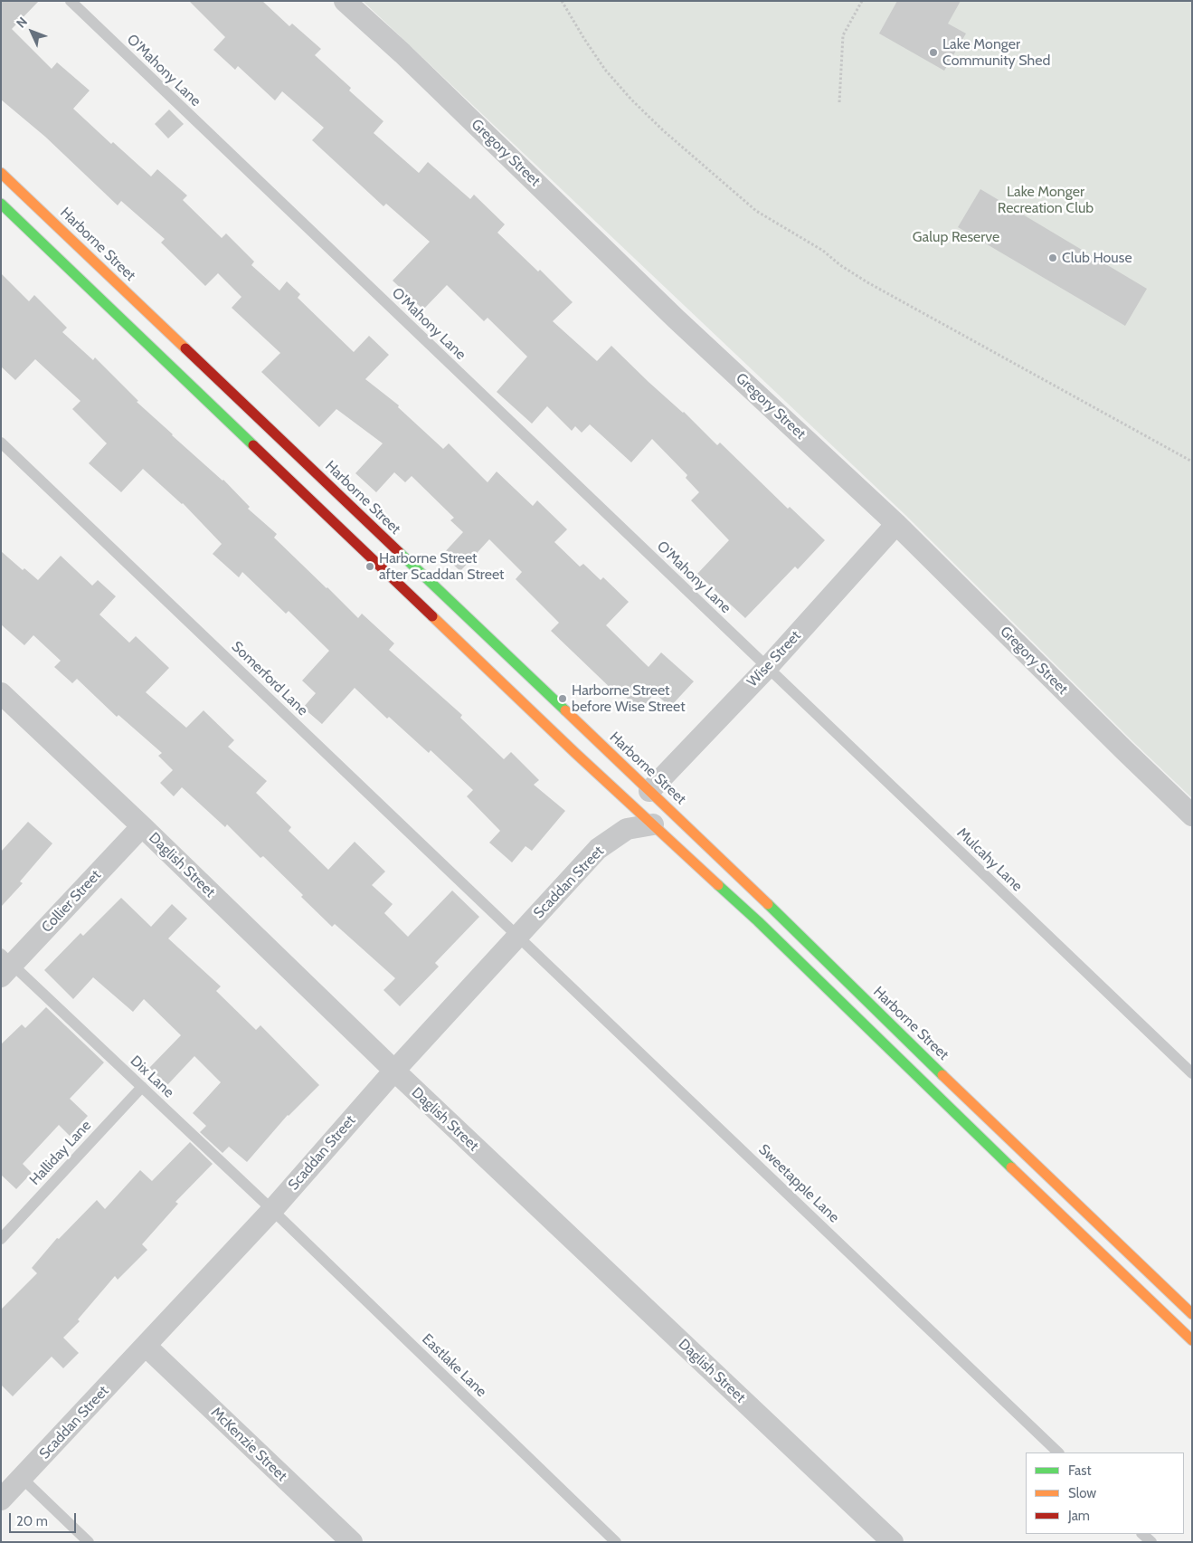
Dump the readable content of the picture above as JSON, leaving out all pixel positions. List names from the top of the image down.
{
  "streets": {
    "main road": ["Harborne Street"],
    "street": [
      "Gregory Street",
      "Wise Street",
      "Daglish Street",
      "Scaddan Street",
      "Collier Street",
      "McKenzie Street"
    ],
    "lane": [
      "O'Mahony Lane",
      "Somerford Lane",
      "Mulcahy Lane",
      "Dix Lane",
      "Halliday Lane",
      "Sweetapple Lane",
      "Eastlake Lane"
    ]
  },
  "crossings": [
    ["O'Mahony Lane", "Wise Street"],
    ["O'Mahony Lane", "Mulcahy Lane"],
    ["Gregory Street", "Wise Street"],
    ["Harborne Street", "Wise Street"],
    ["Wise Street", "Mulcahy Lane"],
    ["Somerford Lane", "Scaddan Street"],
    ["Somerford Lane", "Sweetapple Lane"],
    ["Daglish Street", "Scaddan Street"],
    ["Daglish Street", "Collier Street"],
    ["Scaddan Street", "Dix Lane"],
    ["Scaddan Street", "Sweetapple Lane"],
    ["Scaddan Street", "Eastlake Lane"],
    ["Scaddan Street", "McKenzie Street"],
    ["Collier Street", "Dix Lane"],
    ["Dix Lane", "Halliday Lane"],
    ["Dix Lane", "Eastlake Lane"]
  ],
  "parks": ["Lake Monger Recreation Club", "Galup Reserve"],
  "places": [
    "Lake Monger Community Shed",
    "Club House",
    "Harborne Street after Scaddan Street",
    "Harborne Street before Wise Street"
  ],
  "legend": ["Fast", "Slow", "Jam"],
  "scale_bar": "20 m",
  "north": "top left"
}
